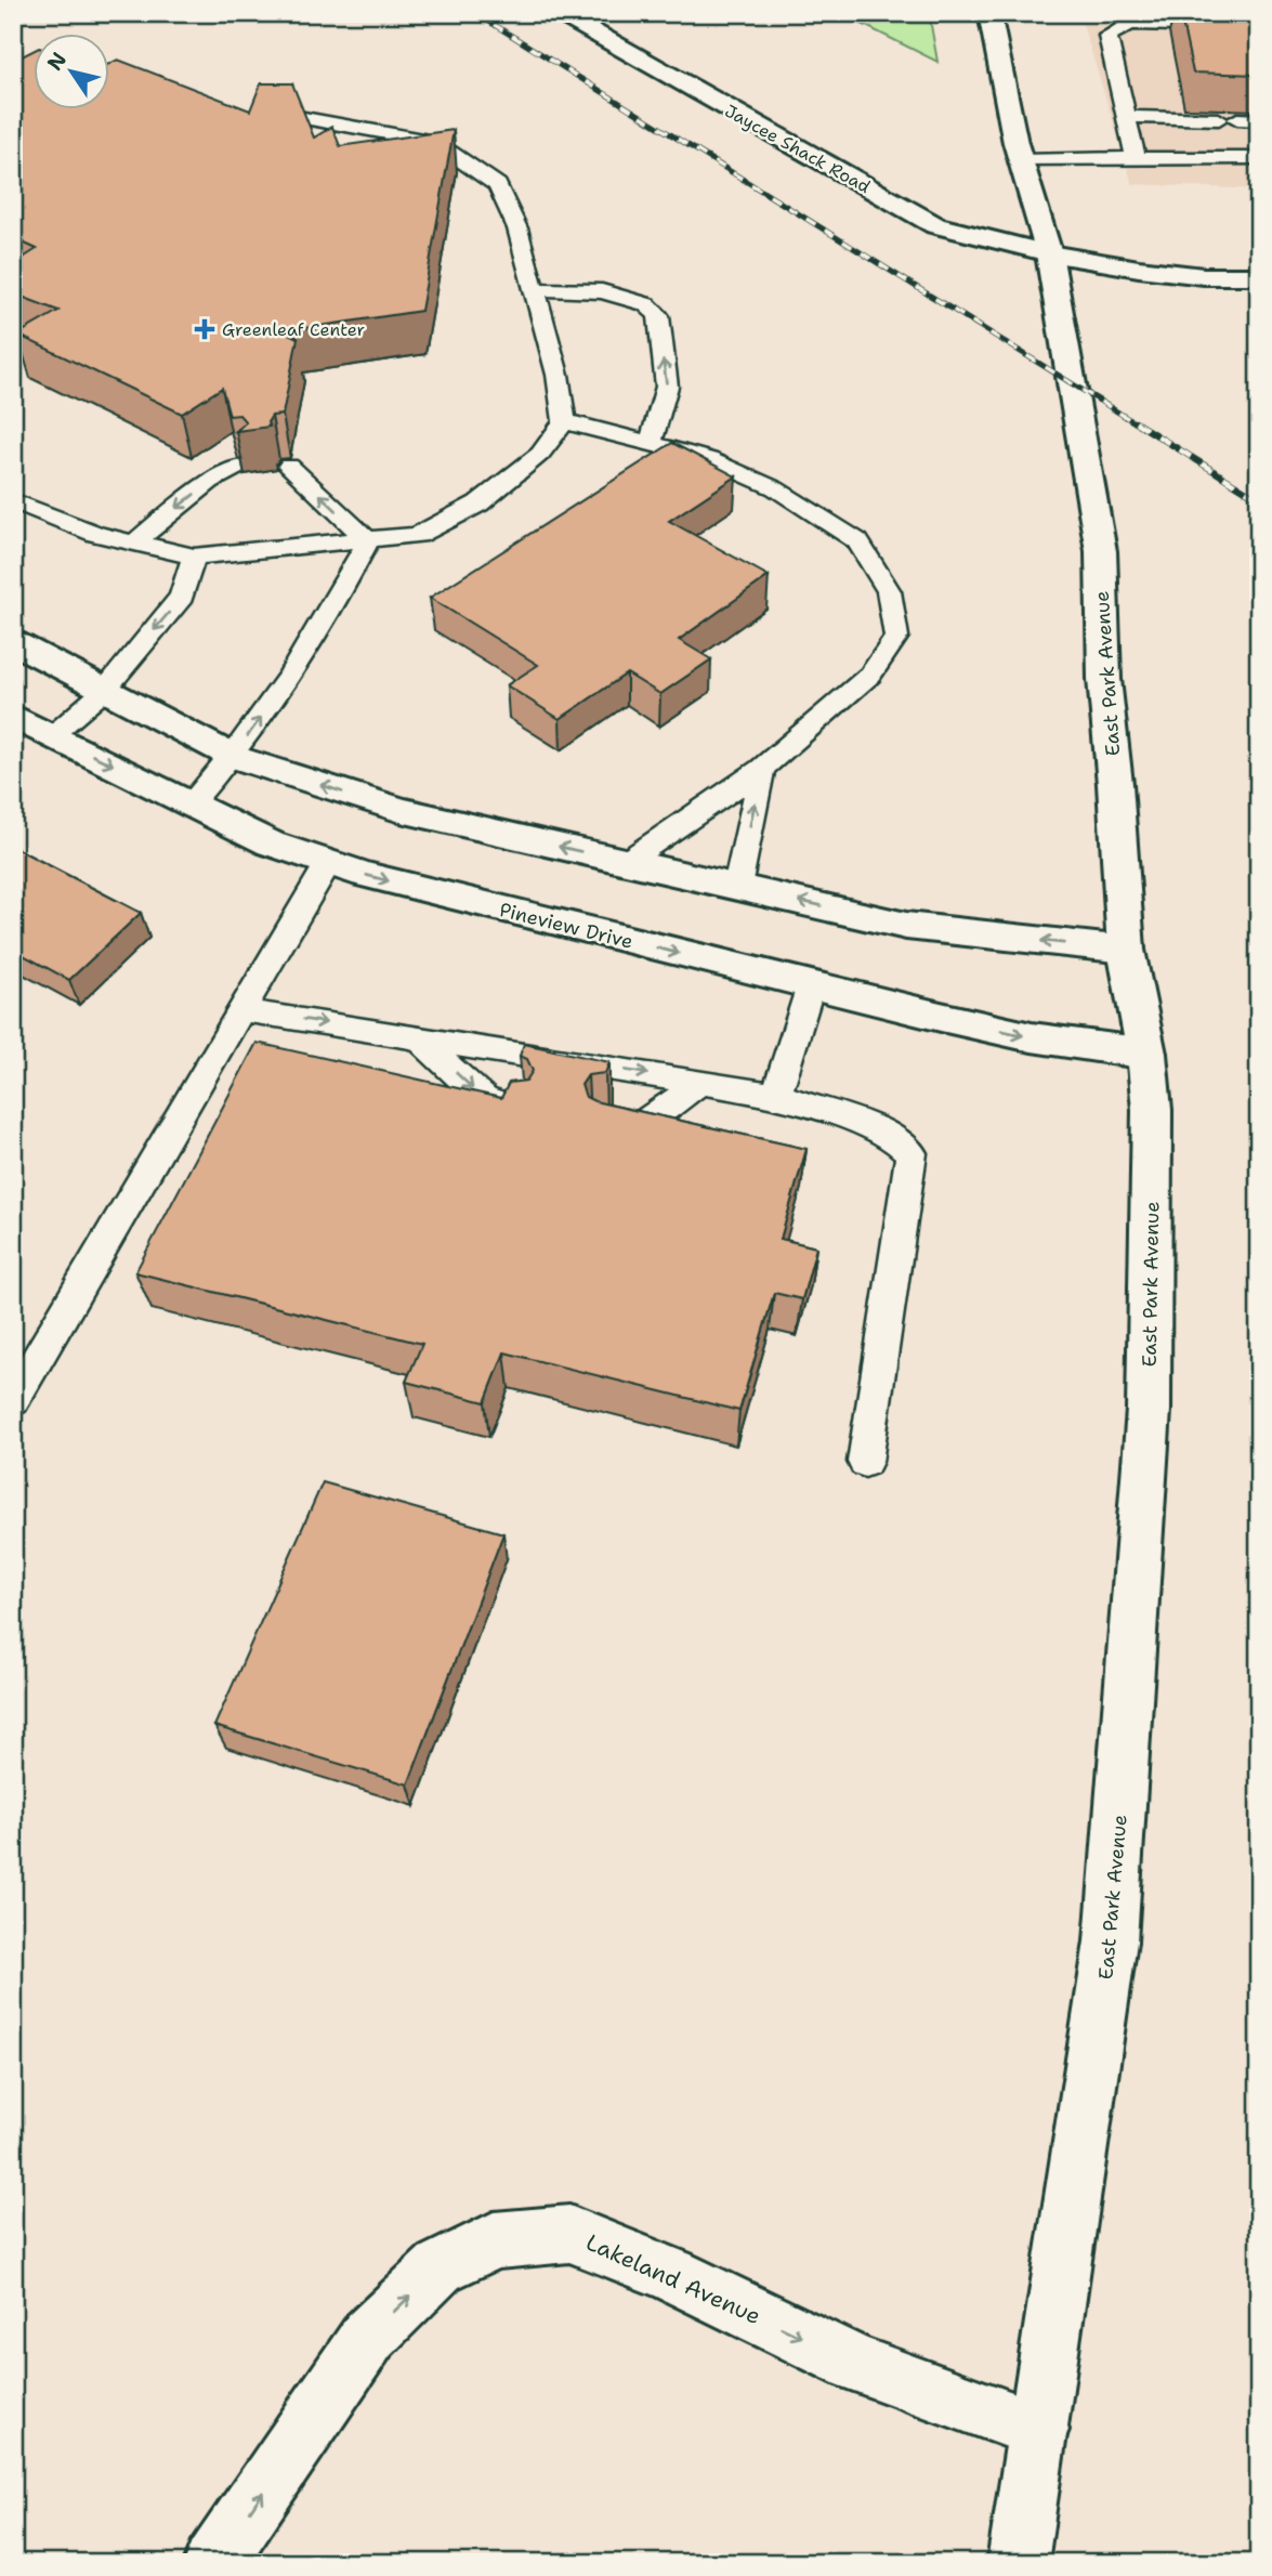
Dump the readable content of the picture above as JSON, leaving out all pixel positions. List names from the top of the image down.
{
  "streets": {
    "street": [
      "Jaycee Shack Road",
      "East Park Avenue",
      "Pineview Drive",
      "Lakeland Avenue"
    ]
  },
  "crossings": [
    ["Jaycee Shack Road", "East Park Avenue"],
    ["East Park Avenue", "Pineview Drive"],
    ["East Park Avenue", "Lakeland Avenue"]
  ],
  "one_way": ["Lakeland Avenue"],
  "places": {
    "health": ["Greenleaf Center"]
  },
  "north": "top left"
}
